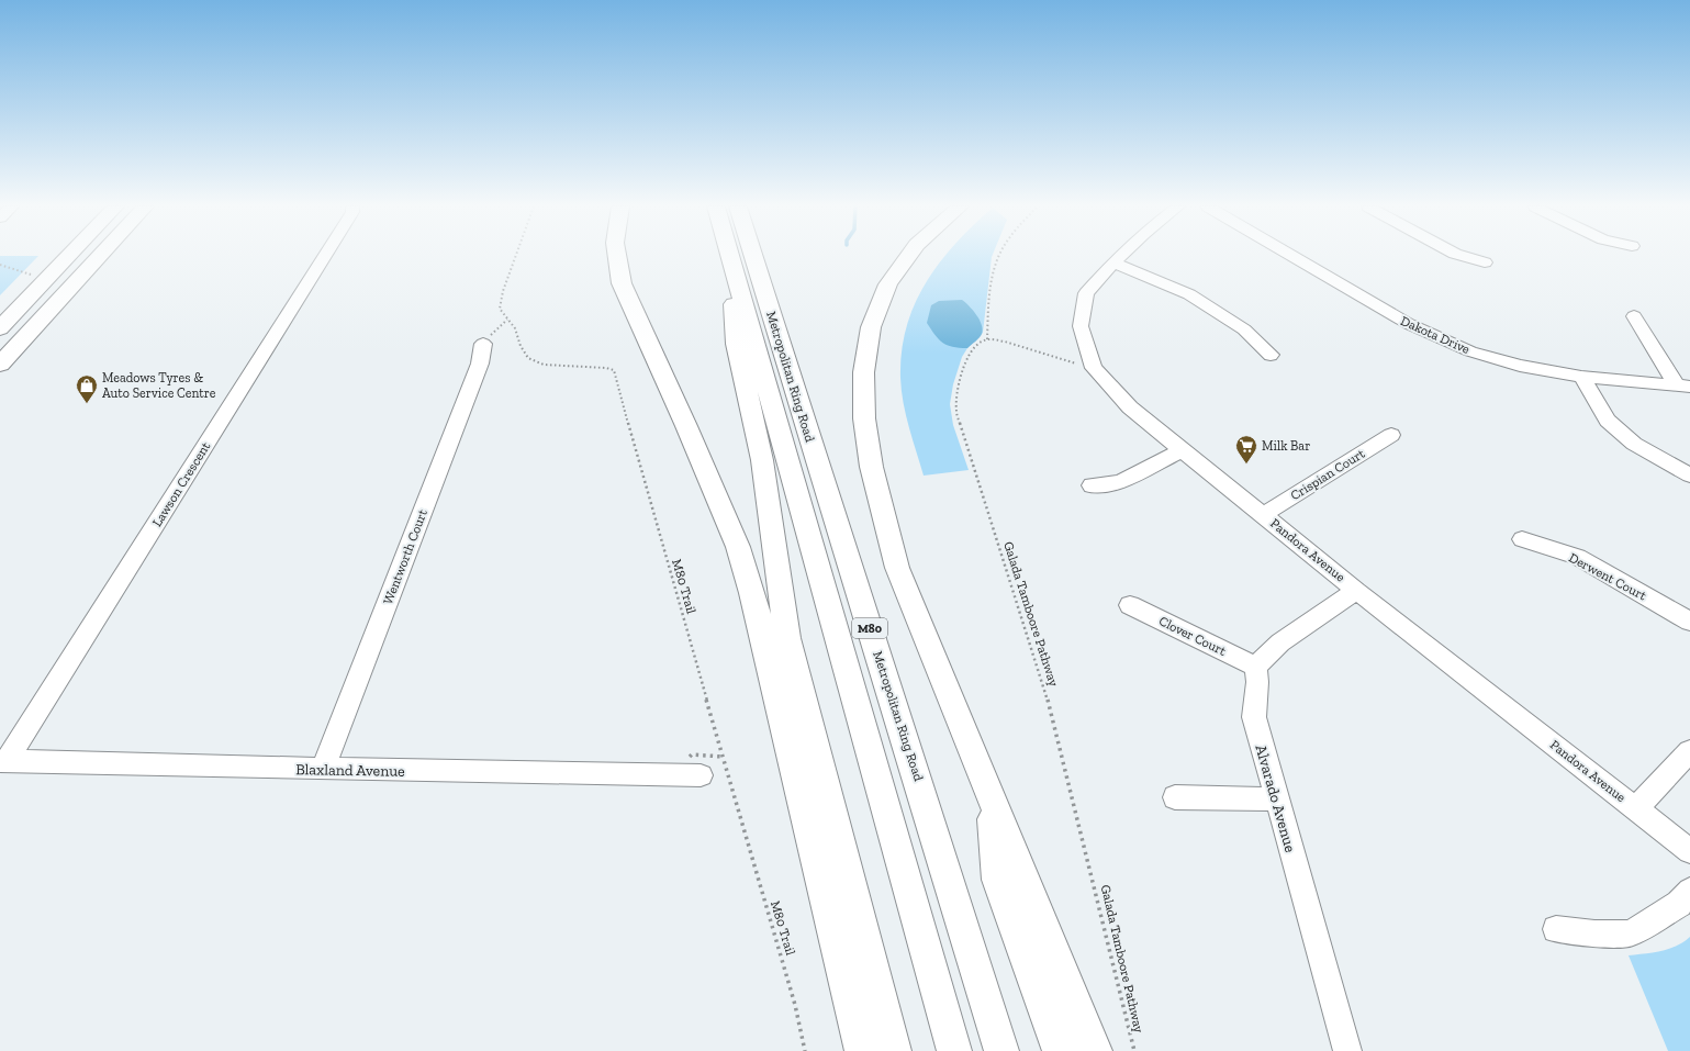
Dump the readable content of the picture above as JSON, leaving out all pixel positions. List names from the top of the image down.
{
  "streets": {
    "main road": ["Metropolitan Ring Road", "M80"],
    "street": [
      "Dakota Drive",
      "Crispian Court",
      "Lawson Crescent",
      "Pandora Avenue",
      "Wentworth Court",
      "Derwent Court",
      "Clover Court",
      "Blaxland Avenue",
      "Alvarado Avenue"
    ],
    "path": ["M80 Trail", "Galada Tamboore Pathway"]
  },
  "crossings": [
    ["Crispian Court", "Pandora Avenue"],
    ["Lawson Crescent", "Blaxland Avenue"],
    ["Wentworth Court", "Blaxland Avenue"],
    ["Clover Court", "Alvarado Avenue"]
  ],
  "places": {
    "shop": ["Meadows Tyres & Auto Service Centre"],
    "supermarket": ["Milk Bar"]
  }
}
